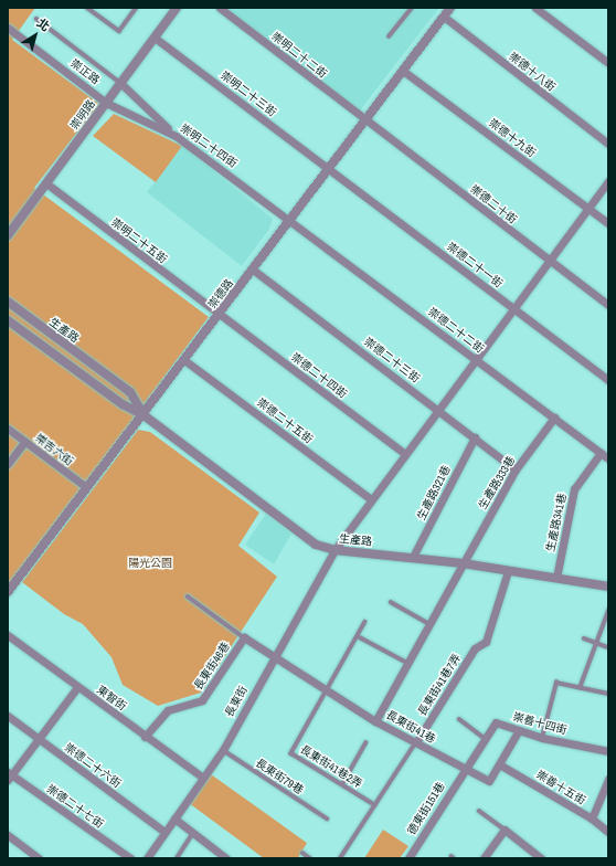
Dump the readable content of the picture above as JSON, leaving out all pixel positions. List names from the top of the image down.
{
  "streets": {
    "street": [
      "崇明二十二街",
      "崇正路",
      "崇德十八街",
      "崇明二十三街",
      "崇明路",
      "崇德十九街",
      "崇明二十四街",
      "崇德二十街",
      "崇明二十五街",
      "崇德二十一街",
      "崇德路",
      "生產路",
      "崇德二十二街",
      "崇德二十三街",
      "崇德二十四街",
      "崇德二十五街",
      "崇吉六街",
      "生產路333巷",
      "生產路321巷",
      "生產路341巷",
      "長東街46巷",
      "長東街41巷7弄",
      "東智街",
      "長東街",
      "崇善十四街",
      "長東街41巷",
      "崇德二十六街",
      "崇善十五街",
      "崇德二十七街",
      "德東街151巷"
    ],
    "lane": ["長東街41巷2弄", "長東街79巷"]
  },
  "crossings": [
    ["崇明二十二街", "崇德二十街"],
    ["崇明二十二街", "崇德路"],
    ["崇正路", "崇明路"],
    ["崇正路", "崇明二十四街"],
    ["崇德十八街", "崇德路"],
    ["崇明二十三街", "崇明路"],
    ["崇明二十三街", "崇德二十一街"],
    ["崇明二十三街", "崇德路"],
    ["崇明路", "崇明二十四街"],
    ["崇明路", "崇明二十五街"],
    ["崇德十九街", "崇德路"],
    ["崇德十九街", "長東街"],
    ["崇明二十四街", "崇德路"],
    ["崇明二十四街", "崇德二十二街"],
    ["崇德二十街", "崇德路"],
    ["崇德二十街", "長東街"],
    ["崇明二十五街", "崇德路"],
    ["崇明二十五街", "崇德二十四街"],
    ["崇德二十一街", "崇德路"],
    ["崇德二十一街", "長東街"],
    ["崇德路", "生產路"],
    ["崇德路", "崇德二十二街"],
    ["崇德路", "崇德二十三街"],
    ["崇德路", "崇德二十四街"],
    ["崇德路", "崇德二十五街"],
    ["崇德路", "崇吉六街"],
    ["生產路", "生產路333巷"],
    ["生產路", "生產路321巷"],
    ["生產路", "生產路341巷"],
    ["生產路", "長東街41巷7弄"],
    ["生產路", "長東街"],
    ["崇德二十二街", "生產路333巷"],
    ["崇德二十二街", "生產路341巷"],
    ["崇德二十二街", "長東街"],
    ["崇德二十三街", "生產路333巷"],
    ["崇德二十三街", "生產路321巷"],
    ["崇德二十三街", "長東街"],
    ["崇德二十四街", "長東街"],
    ["崇德二十五街", "長東街"],
    ["生產路333巷", "長東街41巷"],
    ["長東街46巷", "東智街"],
    ["長東街46巷", "長東街"],
    ["長東街46巷", "長東街41巷"],
    ["長東街41巷7弄", "長東街41巷"],
    ["長東街41巷7弄", "長東街41巷2弄"],
    ["東智街", "長東街"],
    ["長東街", "長東街41巷"],
    ["長東街", "崇德二十六街"],
    ["長東街", "長東街79巷"],
    ["崇善十四街", "長東街41巷"],
    ["崇善十四街", "德東街151巷"],
    ["長東街41巷", "長東街41巷2弄"],
    ["長東街41巷", "崇善十五街"],
    ["長東街41巷", "德東街151巷"]
  ],
  "parks": ["陽光公園"],
  "north": "top right"
}
